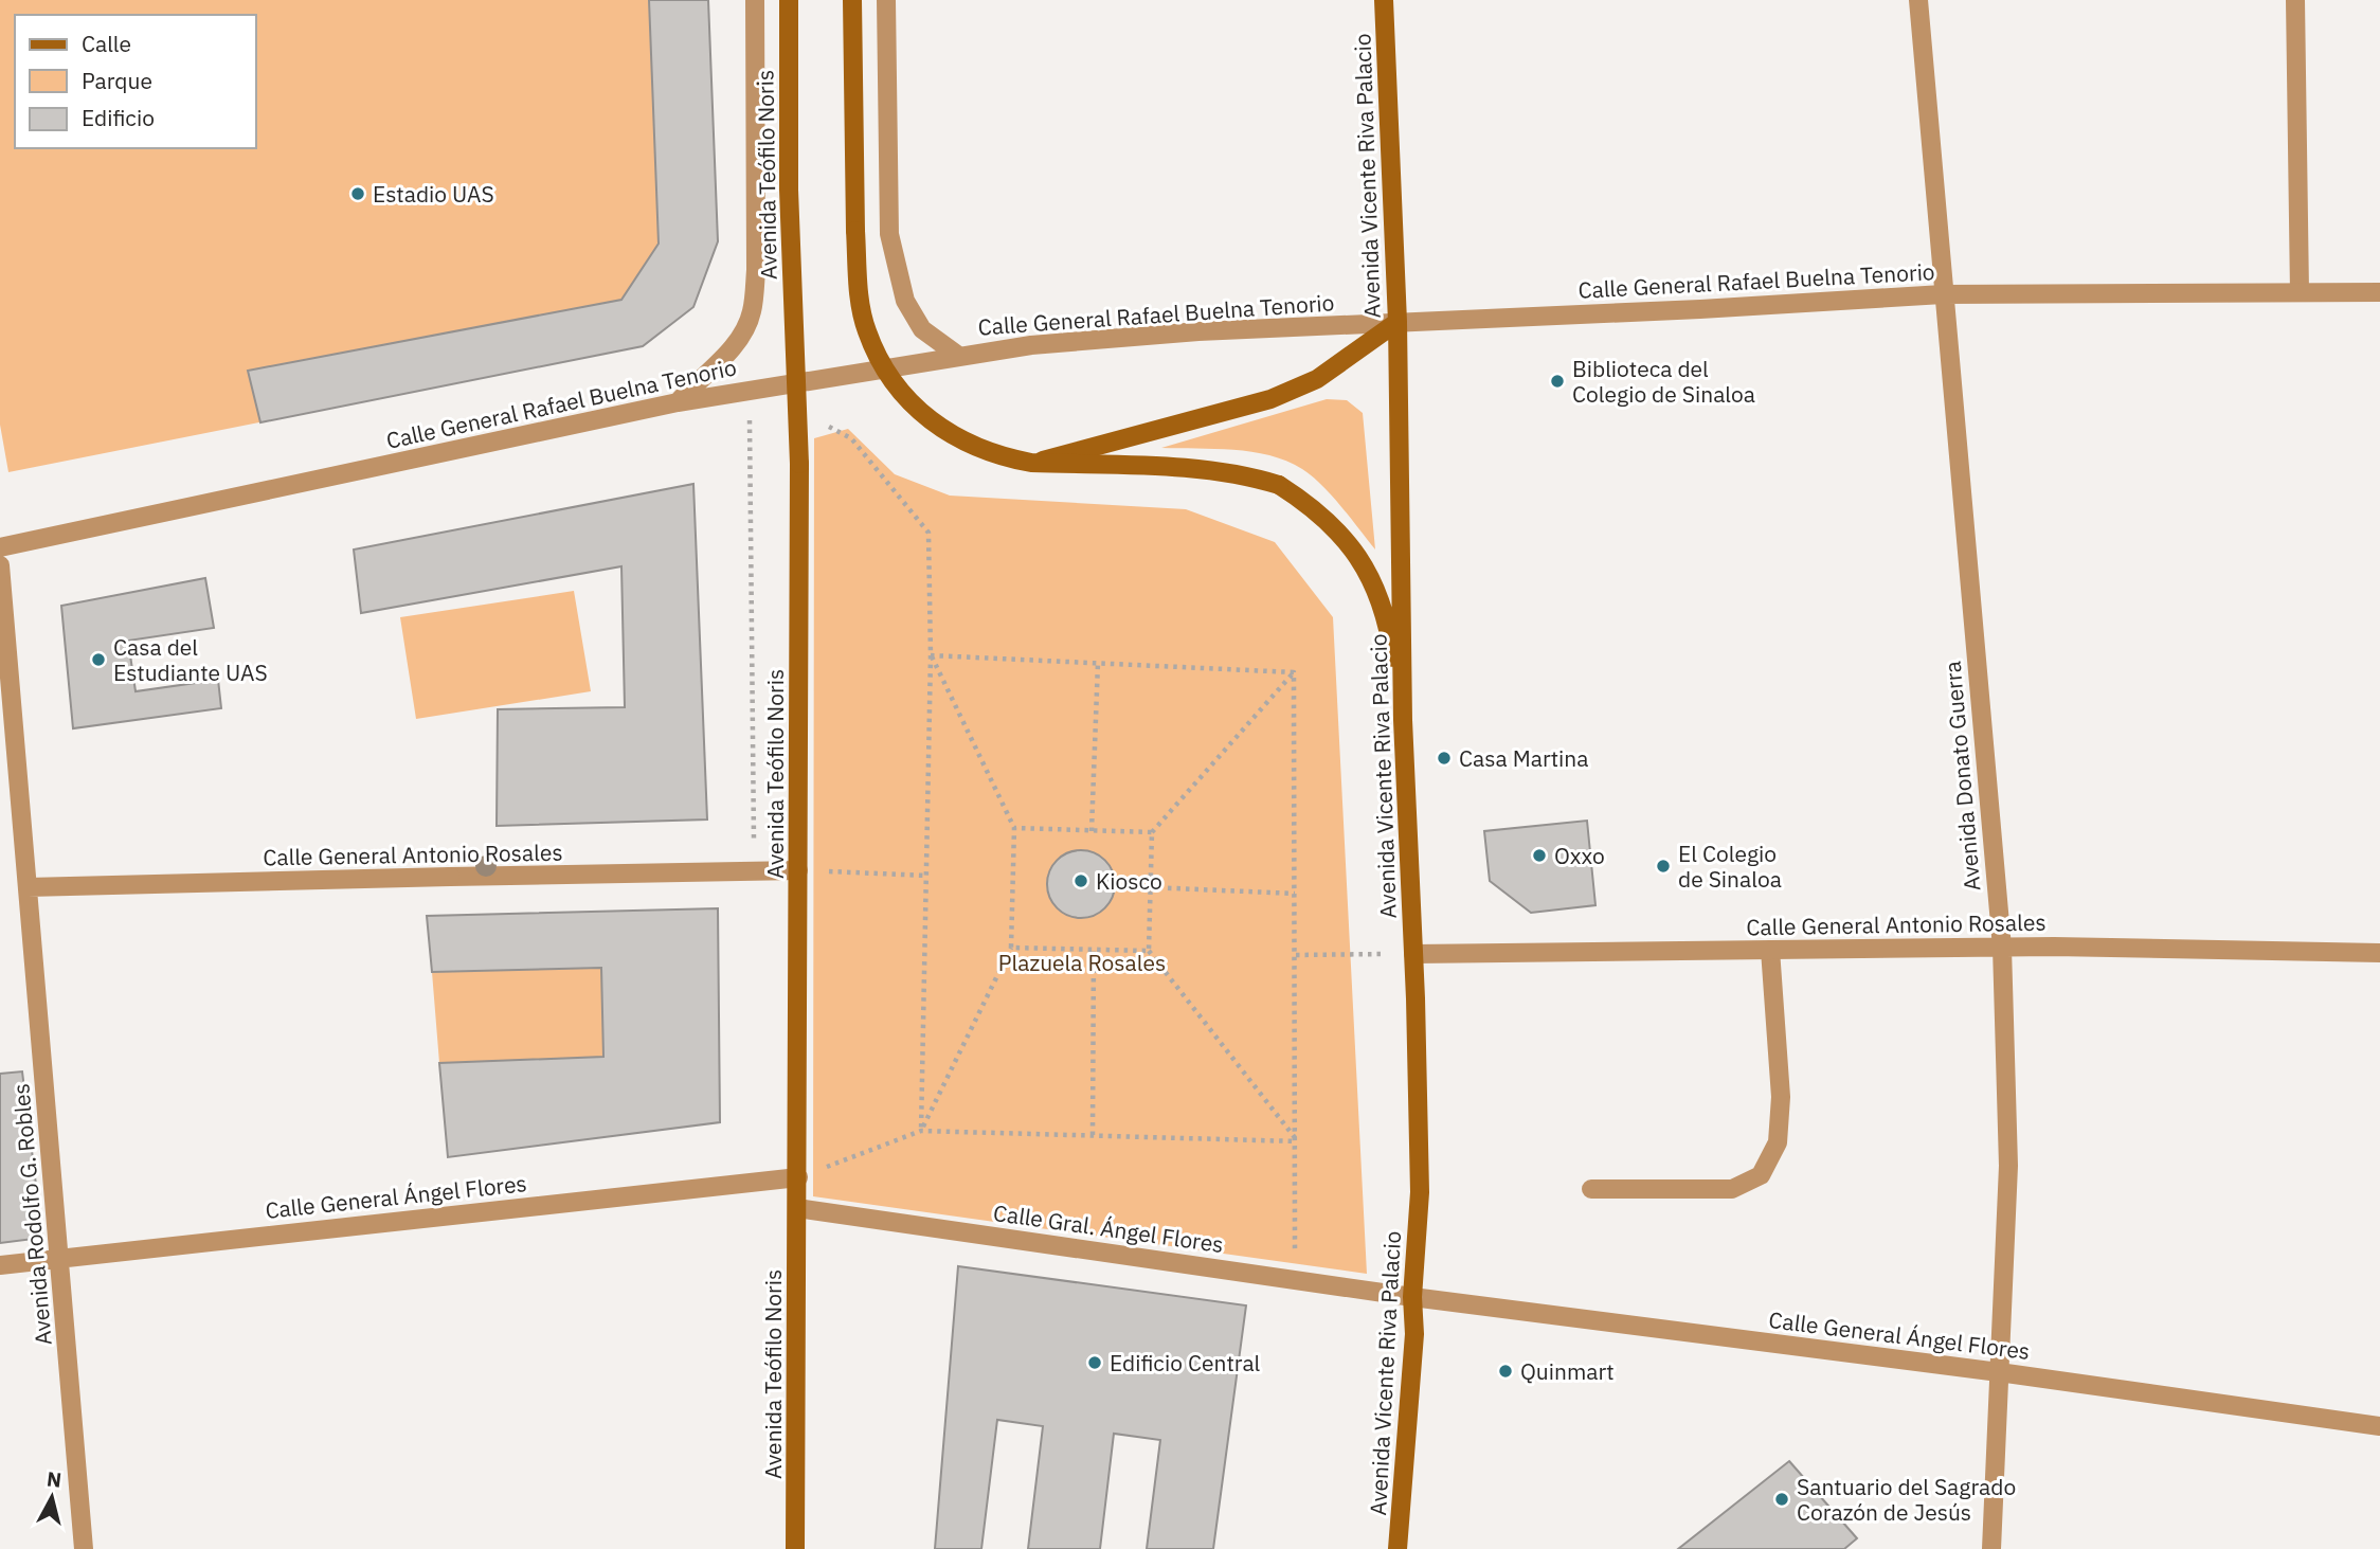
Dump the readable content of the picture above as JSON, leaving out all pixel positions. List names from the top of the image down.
{
  "streets": {
    "main road": ["Avenida Teófilo Noris", "Avenida Vicente Riva Palacio"],
    "street": [
      "Calle General Rafael Buelna Tenorio",
      "Avenida Donato Guerra",
      "Calle General Antonio Rosales",
      "Calle General Ángel Flores",
      "Avenida Rodolfo G. Robles",
      "Calle Gral. Ángel Flores"
    ]
  },
  "crossings": [
    ["Avenida Teófilo Noris", "Calle General Antonio Rosales"],
    ["Avenida Teófilo Noris", "Calle General Ángel Flores"],
    ["Avenida Teófilo Noris", "Calle Gral. Ángel Flores"],
    ["Avenida Vicente Riva Palacio", "Calle General Rafael Buelna Tenorio"],
    ["Avenida Vicente Riva Palacio", "Calle General Antonio Rosales"],
    ["Avenida Vicente Riva Palacio", "Calle General Ángel Flores"],
    ["Avenida Vicente Riva Palacio", "Calle Gral. Ángel Flores"],
    ["Calle General Rafael Buelna Tenorio", "Avenida Donato Guerra"],
    ["Avenida Donato Guerra", "Calle General Antonio Rosales"],
    ["Avenida Donato Guerra", "Calle General Ángel Flores"],
    ["Calle General Antonio Rosales", "Avenida Rodolfo G. Robles"],
    ["Calle General Ángel Flores", "Avenida Rodolfo G. Robles"],
    ["Calle General Ángel Flores", "Calle Gral. Ángel Flores"]
  ],
  "parks": ["Plazuela Rosales"],
  "places": [
    "Estadio UAS",
    "Biblioteca del Colegio de Sinaloa",
    "Casa del Estudiante UAS",
    "Casa Martina",
    "Oxxo",
    "El Colegio de Sinaloa",
    "Kiosco",
    "Edificio Central",
    "Quinmart",
    "Santuario del Sagrado Corazón de Jesús"
  ],
  "legend": ["Calle", "Parque", "Edificio"],
  "north": "top"
}
